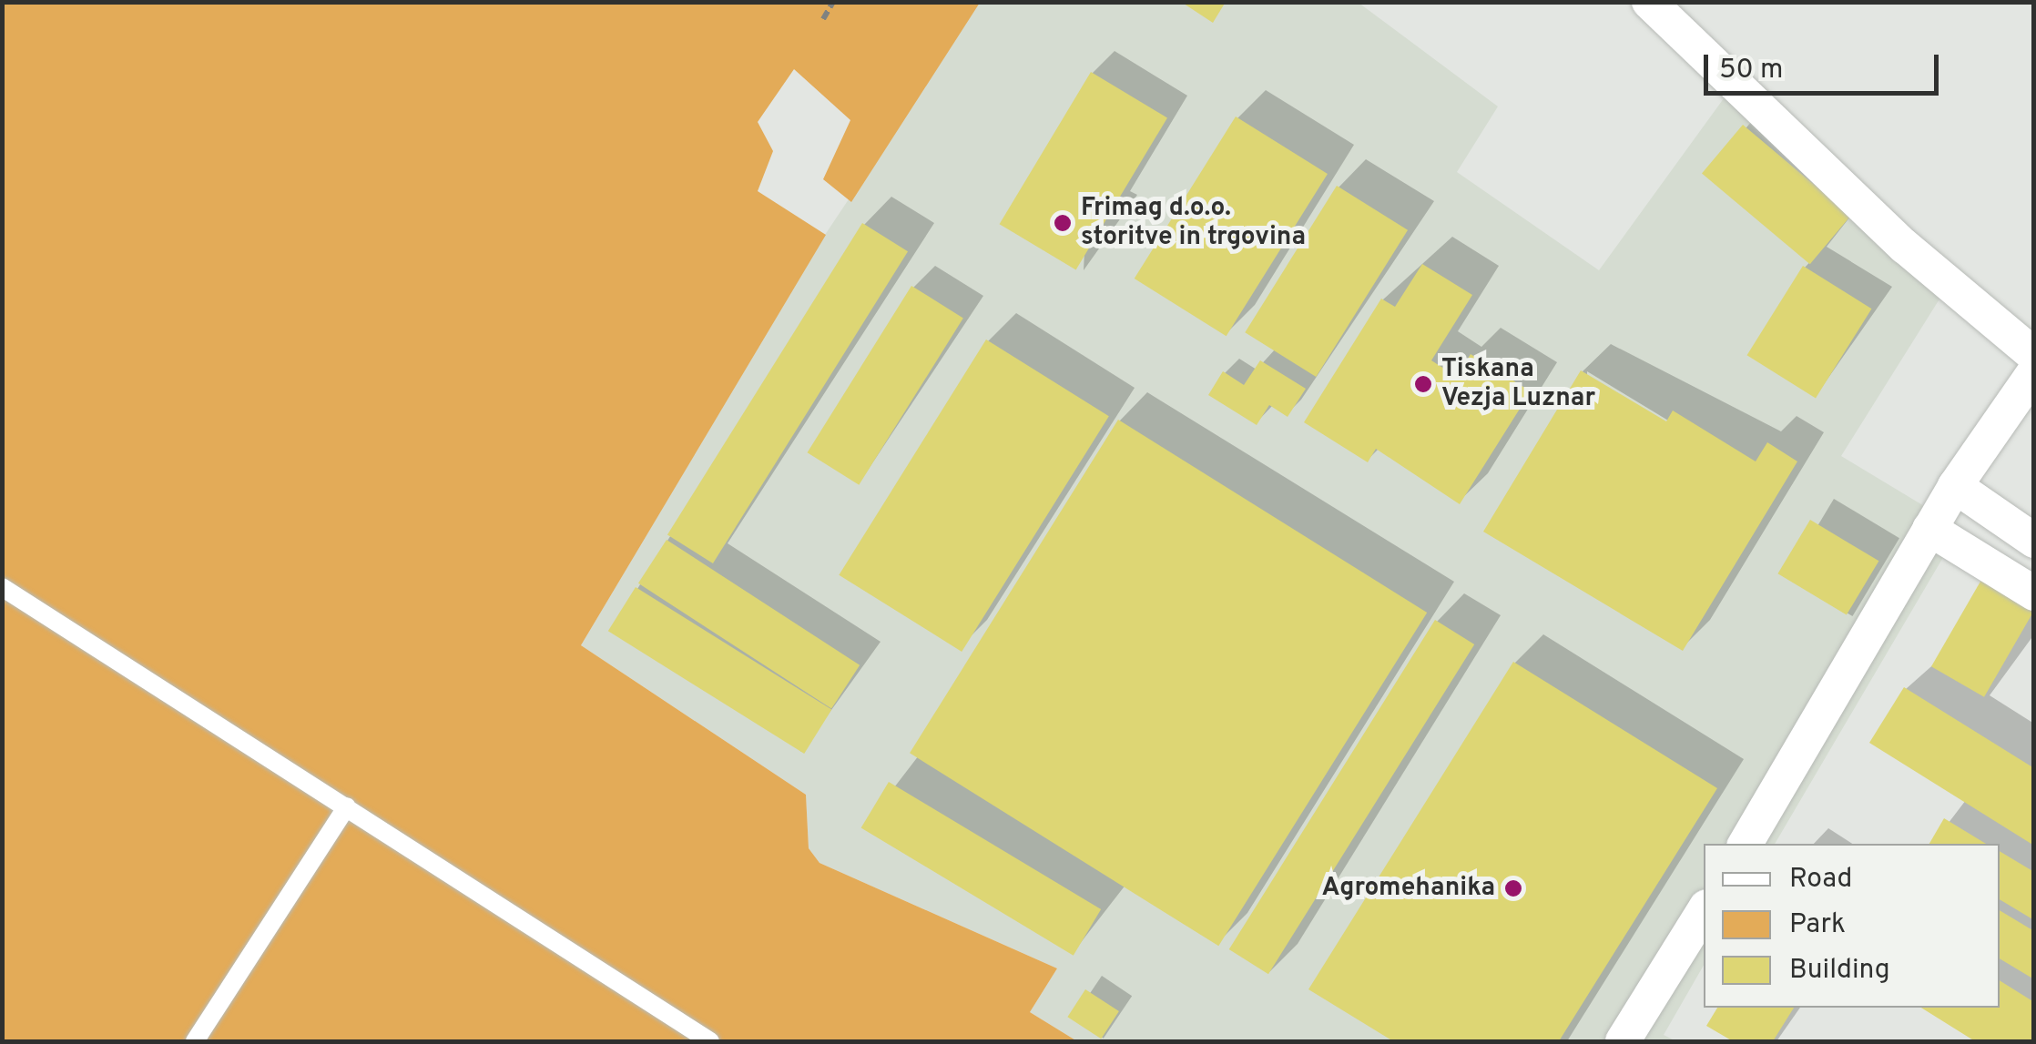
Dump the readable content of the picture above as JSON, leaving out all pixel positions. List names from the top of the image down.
{
  "places": ["Frimag d.o.o. storitve in trgovina", "Tiskana Vezja Luznar", "Agromehanika"],
  "legend": ["Road", "Park", "Building"],
  "scale_bar": "50 m"
}
